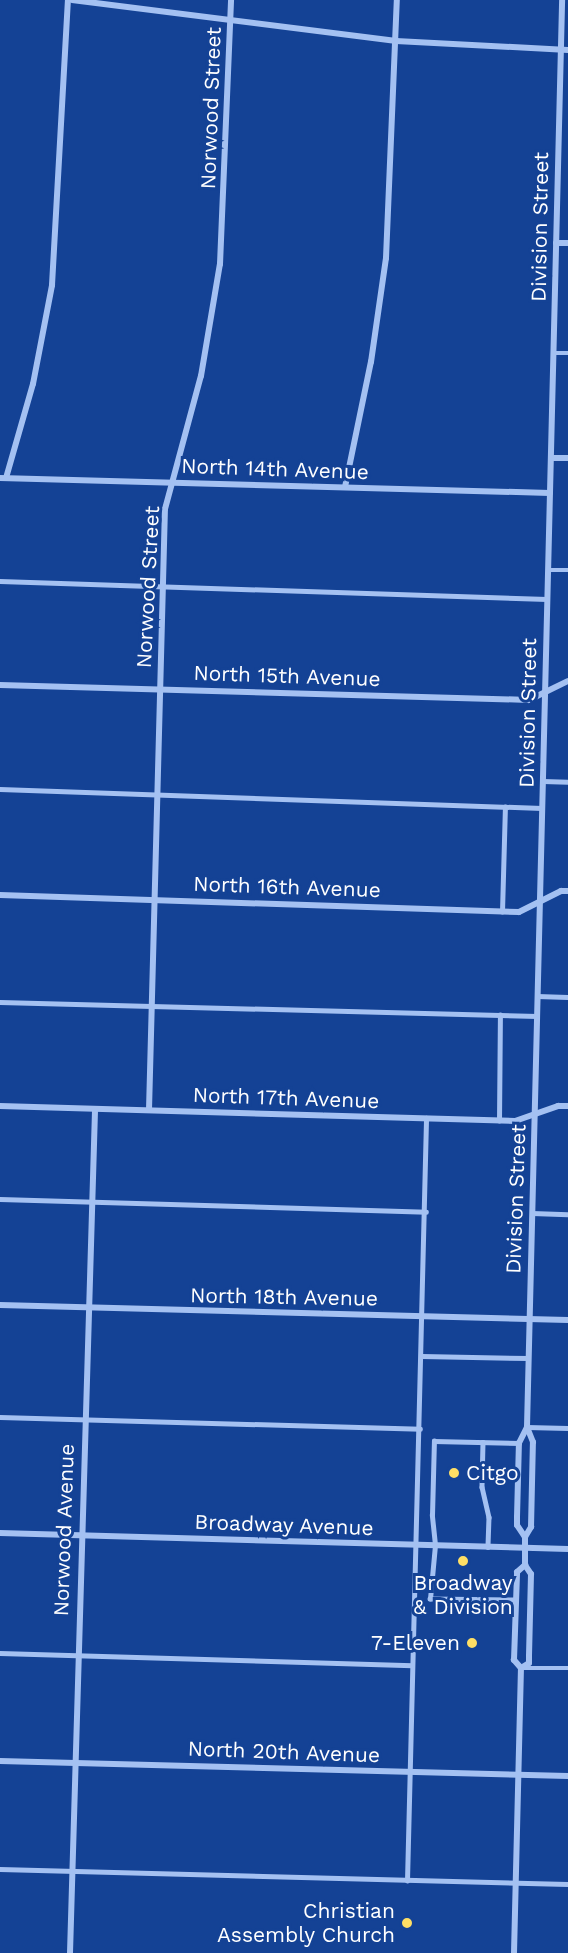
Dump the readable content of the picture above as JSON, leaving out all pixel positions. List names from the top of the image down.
{
  "streets": {
    "street": [
      "Norwood Street",
      "Division Street",
      "North 14th Avenue",
      "North 15th Avenue",
      "North 16th Avenue",
      "North 17th Avenue",
      "North 18th Avenue",
      "Broadway Avenue",
      "Norwood Avenue",
      "North 20th Avenue"
    ]
  },
  "crossings": [
    ["Norwood Street", "North 14th Avenue"],
    ["Norwood Street", "North 15th Avenue"],
    ["Norwood Street", "North 16th Avenue"],
    ["Norwood Street", "North 17th Avenue"],
    ["Division Street", "North 14th Avenue"],
    ["Division Street", "North 15th Avenue"],
    ["Division Street", "North 16th Avenue"],
    ["Division Street", "North 17th Avenue"],
    ["Division Street", "North 18th Avenue"],
    ["Division Street", "Broadway Avenue"],
    ["Division Street", "North 20th Avenue"],
    ["North 17th Avenue", "Norwood Avenue"],
    ["North 18th Avenue", "Norwood Avenue"],
    ["Broadway Avenue", "Norwood Avenue"],
    ["Norwood Avenue", "North 20th Avenue"]
  ],
  "places": [
    "Citgo",
    "Broadway & Division",
    "7-Eleven",
    "Christian Assembly Church"
  ]
}
